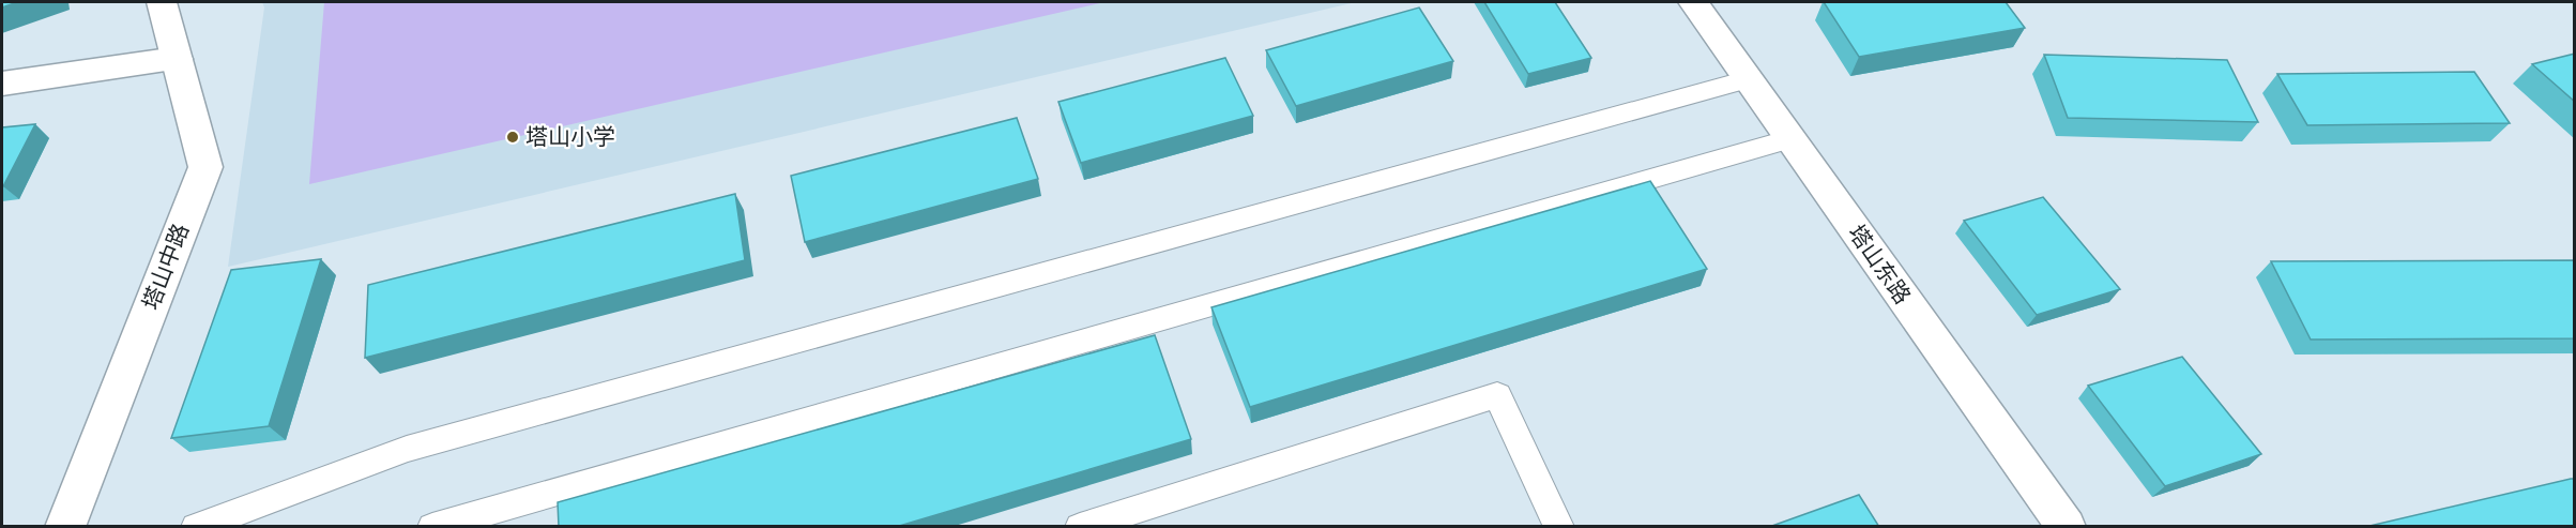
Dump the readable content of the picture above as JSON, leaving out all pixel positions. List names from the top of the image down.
{
  "streets": {
    "street": ["塔山东路", "塔山中路"]
  },
  "places": ["塔山小学"]
}
